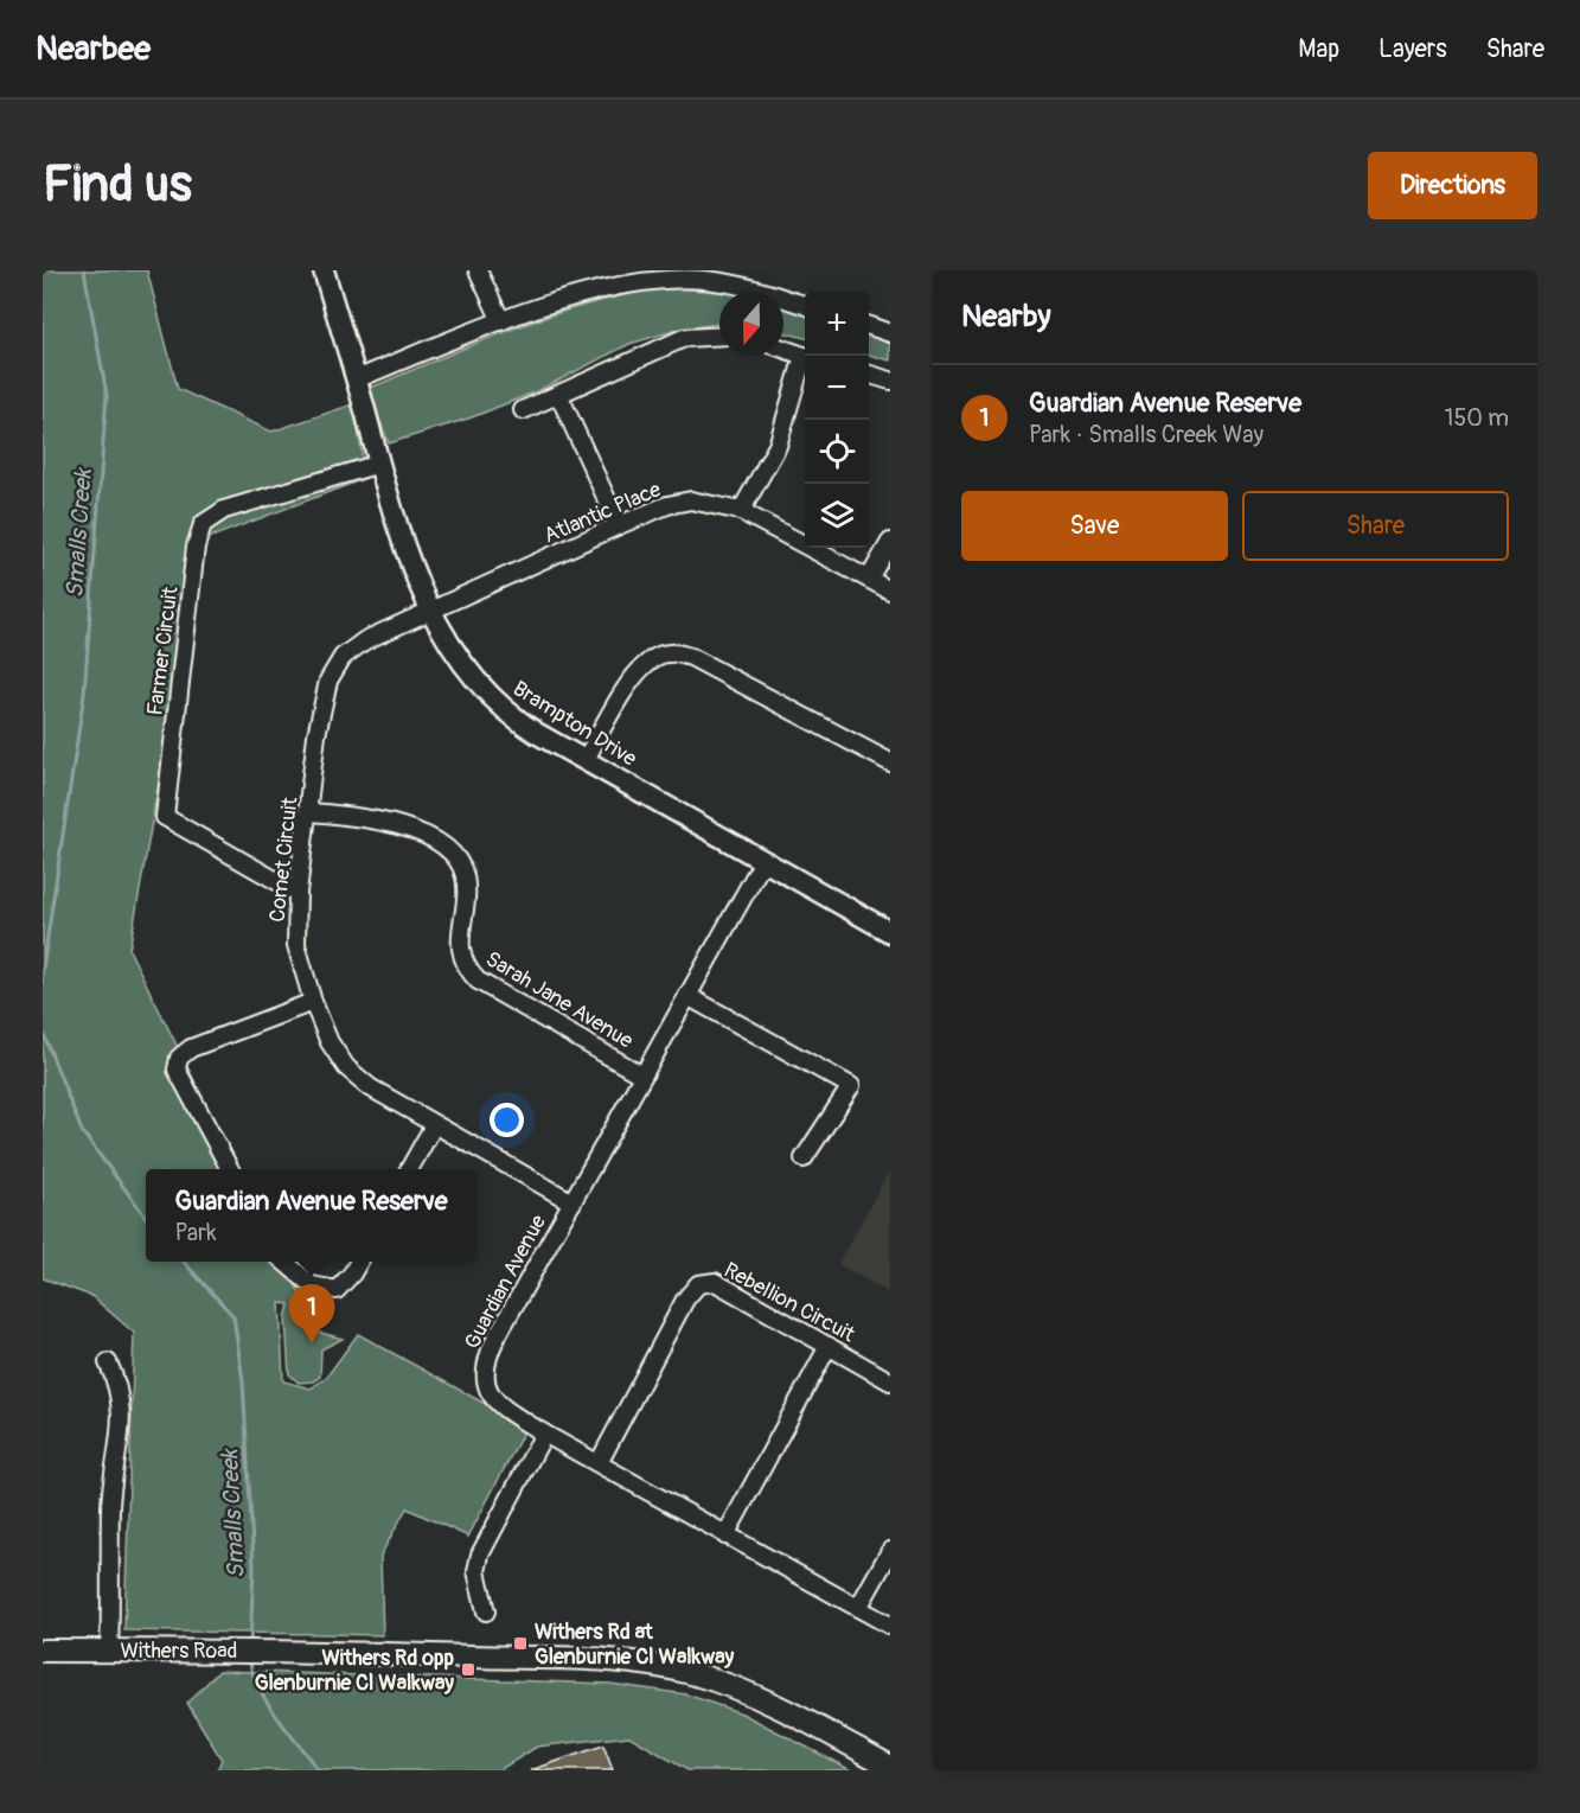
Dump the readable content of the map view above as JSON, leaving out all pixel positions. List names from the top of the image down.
{
  "streets": {
    "main road": ["Withers Road"],
    "street": [
      "Atlantic Place",
      "Farmer Circuit",
      "Brampton Drive",
      "Comet Circuit",
      "Sarah Jane Avenue",
      "Guardian Avenue",
      "Rebellion Circuit"
    ]
  },
  "crossings": [
    ["Atlantic Place", "Brampton Drive"],
    ["Atlantic Place", "Comet Circuit"],
    ["Farmer Circuit", "Brampton Drive"],
    ["Farmer Circuit", "Comet Circuit"],
    ["Brampton Drive", "Comet Circuit"],
    ["Brampton Drive", "Guardian Avenue"],
    ["Comet Circuit", "Sarah Jane Avenue"],
    ["Comet Circuit", "Guardian Avenue"],
    ["Sarah Jane Avenue", "Guardian Avenue"],
    ["Guardian Avenue", "Rebellion Circuit"]
  ],
  "water": ["Smalls Creek"],
  "places": {
    "transit": ["Withers Rd at Glenburnie Cl Walkway", "Withers Rd opp Glenburnie Cl Walkway"]
  },
  "north": "bottom",
  "page": {
    "header": "Nearbee",
    "nav": ["Map", "Layers", "Share"],
    "buttons": [
      "Directions",
      ["Save", "Share"]
    ],
    "title": "Find us",
    "heading": "Nearby",
    "map_buttons": ["+", "−"],
    "list": [
      {
        "mark": "1",
        "name": "Guardian Avenue Reserve",
        "note": "Park · Smalls Creek Way",
        "value": "150 m"
      }
    ],
    "popup": ["Guardian Avenue Reserve", "Park"],
    "pins": "1"
  }
}
